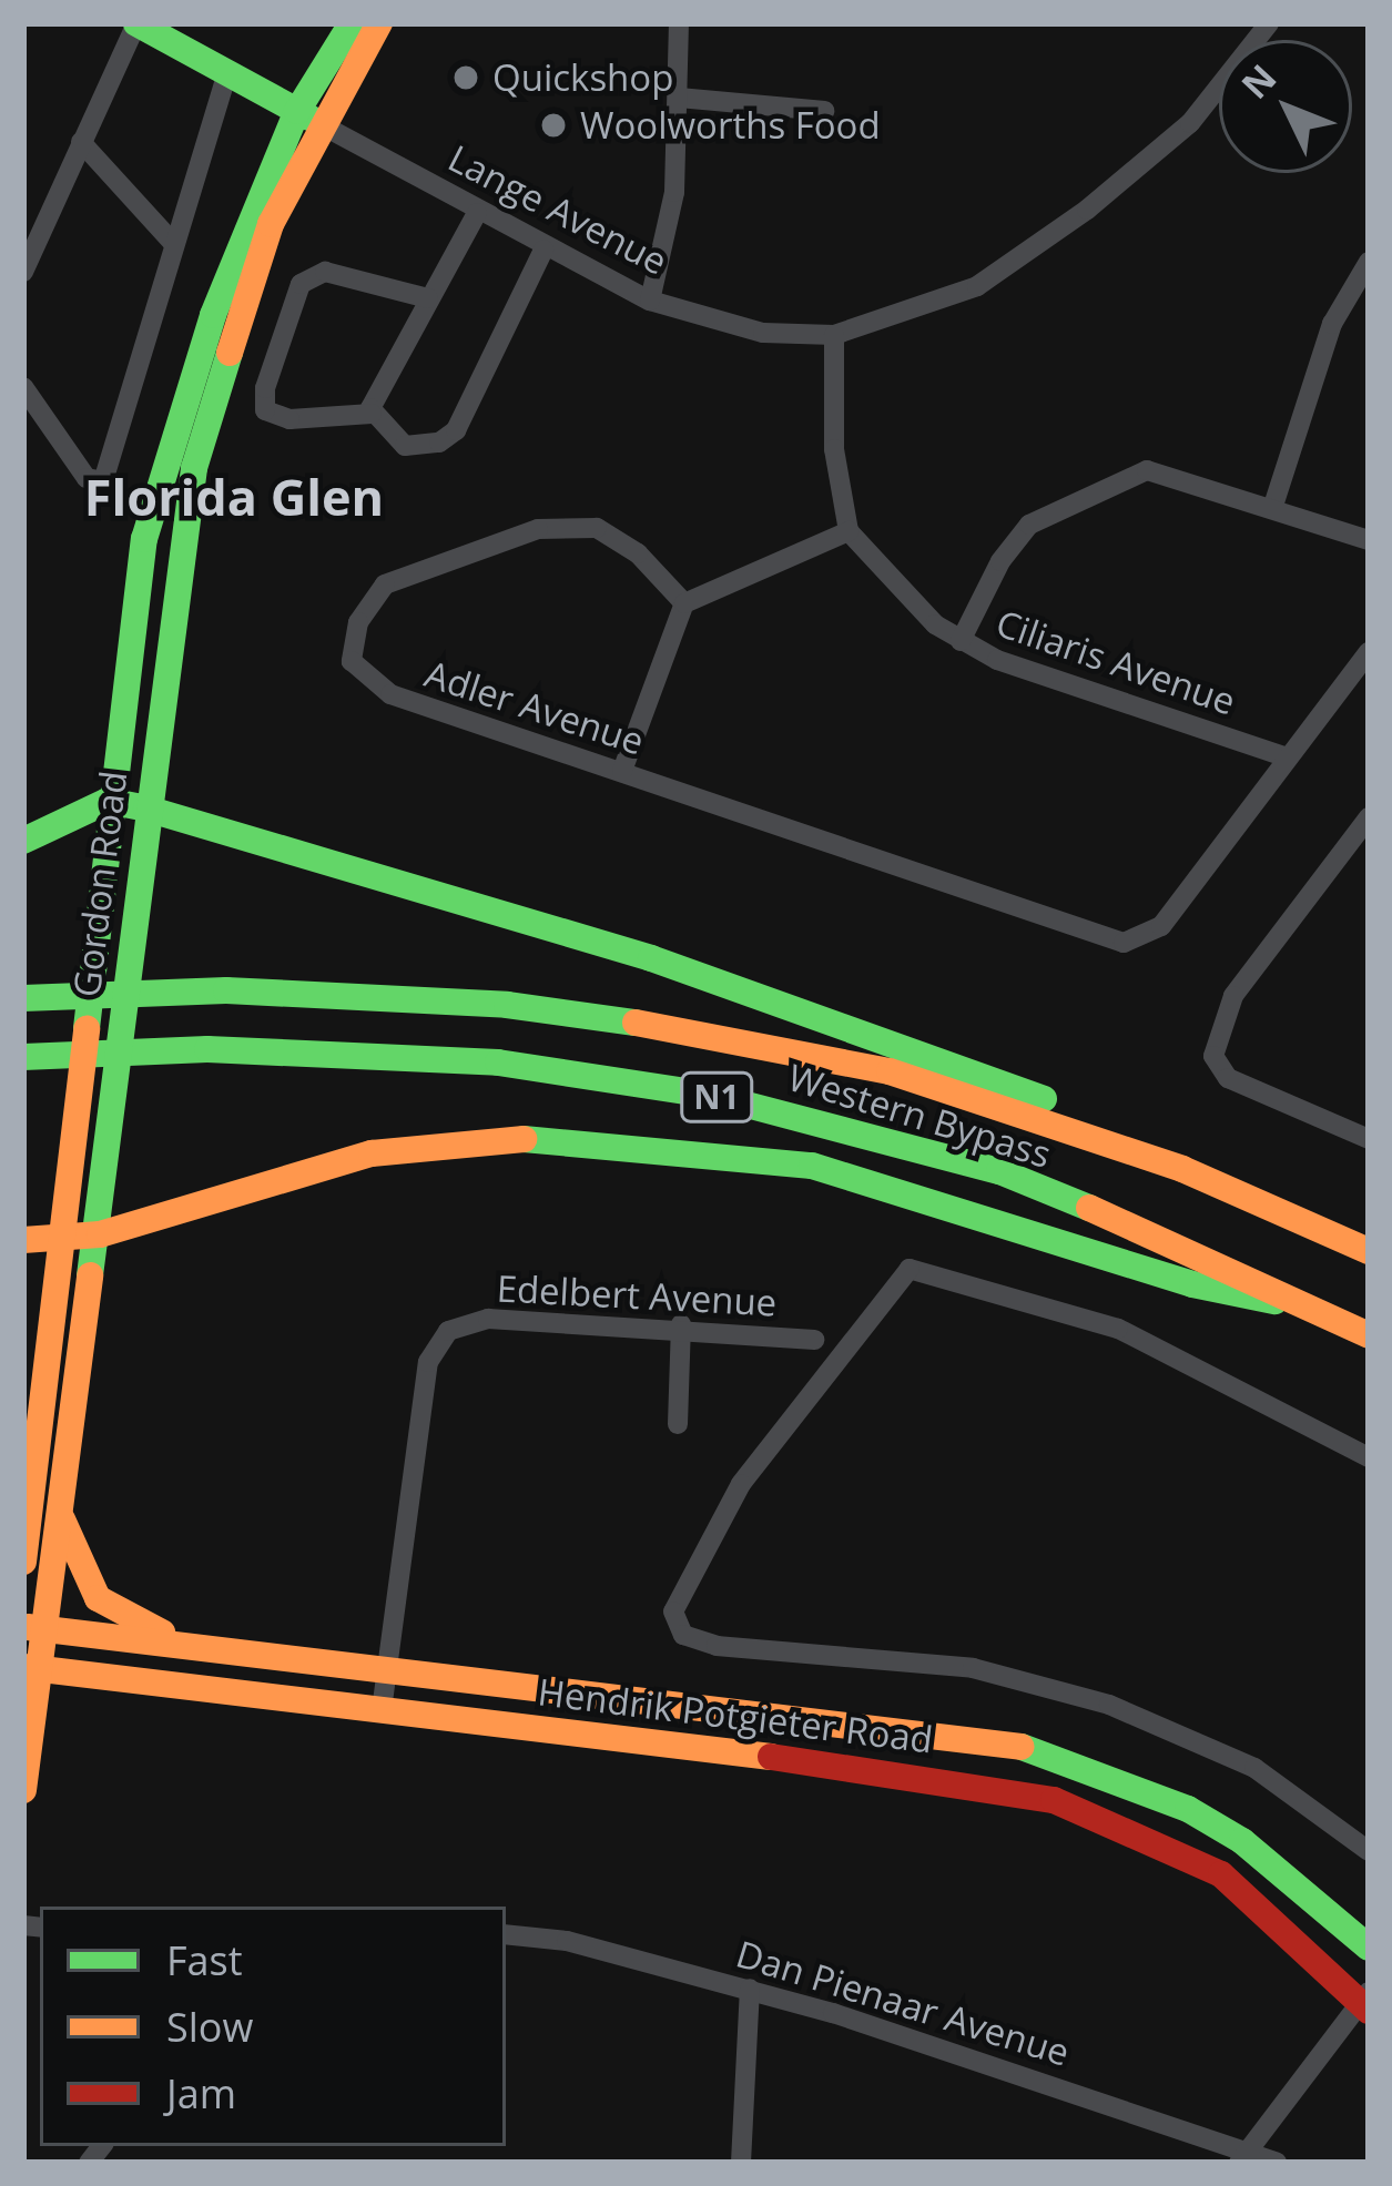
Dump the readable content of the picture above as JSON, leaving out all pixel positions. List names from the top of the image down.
{
  "streets": {
    "main road": [
      "Lange Avenue",
      "Gordon Road",
      "N1",
      "Western Bypass",
      "Hendrik Potgieter Road"
    ],
    "street": [
      "Ciliaris Avenue",
      "Adler Avenue",
      "Edelbert Avenue",
      "Dan Pienaar Avenue"
    ]
  },
  "crossings": [
    ["Lange Avenue", "Gordon Road"],
    ["Ciliaris Avenue", "Adler Avenue"],
    ["Gordon Road", "Hendrik Potgieter Road"],
    ["Edelbert Avenue", "Hendrik Potgieter Road"]
  ],
  "districts": ["Florida Glen"],
  "places": ["Quickshop", "Woolworths Food"],
  "legend": ["Fast", "Slow", "Jam"],
  "north": "top left"
}
